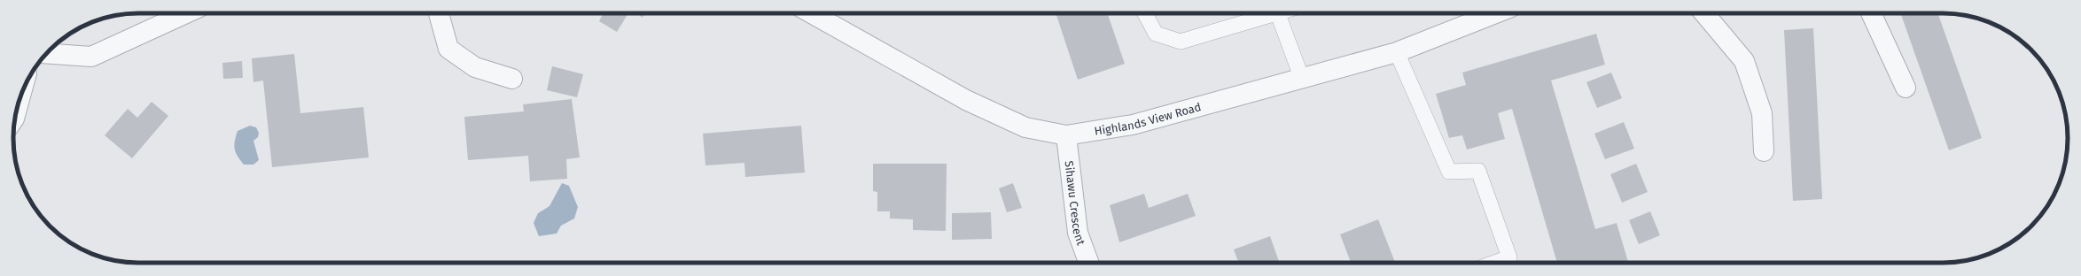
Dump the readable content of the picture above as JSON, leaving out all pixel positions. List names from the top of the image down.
{
  "streets": {
    "street": ["Highlands View Road", "Sihawu Crescent"]
  },
  "crossings": [
    ["Highlands View Road", "Sihawu Crescent"]
  ]
}
